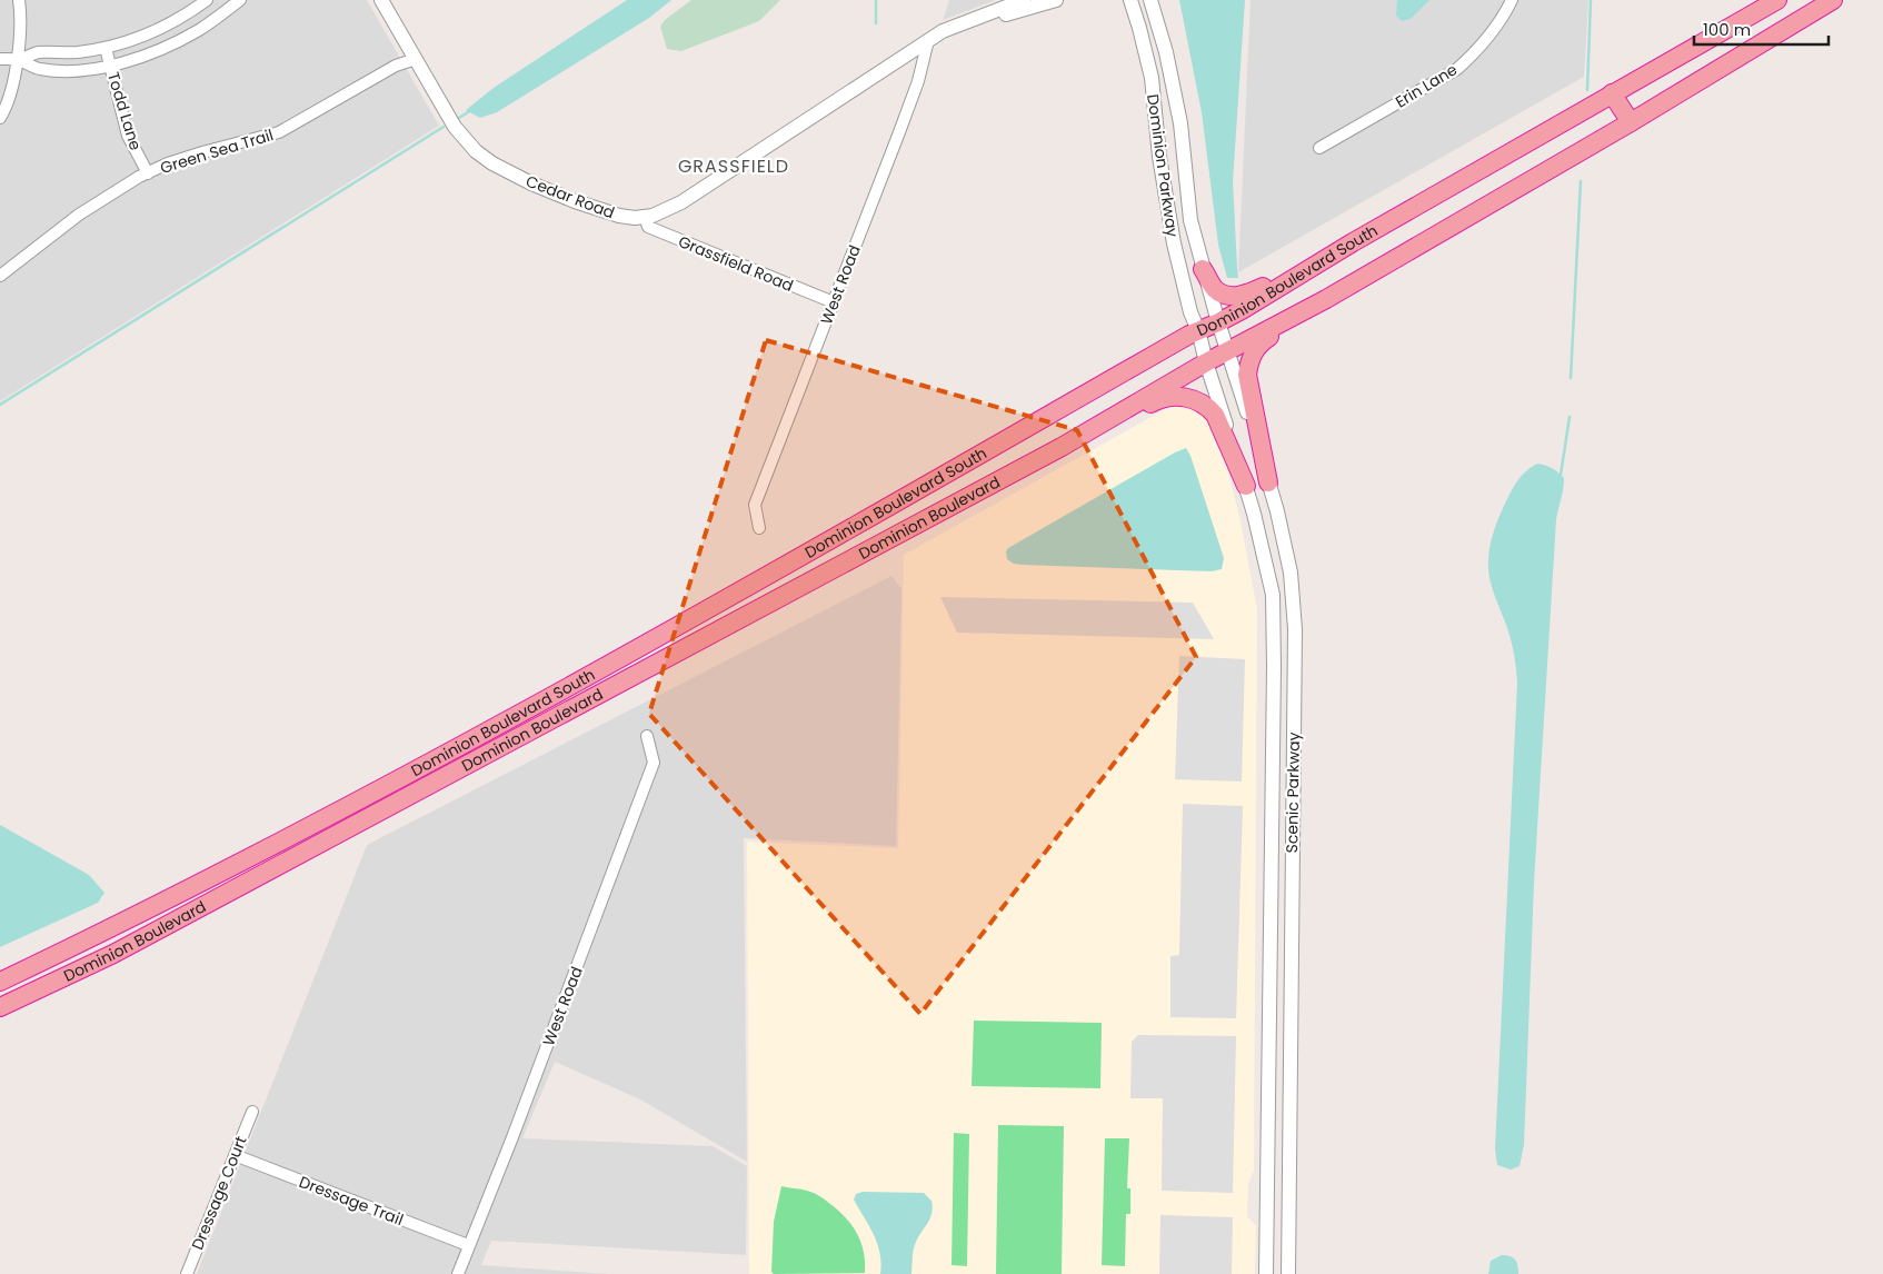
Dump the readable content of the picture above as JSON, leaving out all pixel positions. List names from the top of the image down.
{
  "streets": {
    "highway": ["Dominion Boulevard South", "Dominion Boulevard"],
    "street": [
      "Erin Lane",
      "Todd Lane",
      "Green Sea Trail",
      "Dominion Parkway",
      "Cedar Road",
      "Grassfield Road",
      "West Road",
      "Scenic Parkway",
      "Dressage Court",
      "Dressage Trail"
    ]
  },
  "crossings": [
    ["Todd Lane", "Green Sea Trail"],
    ["Green Sea Trail", "Cedar Road"],
    ["Dominion Parkway", "Dominion Boulevard South"],
    ["Dominion Parkway", "Scenic Parkway"],
    ["Cedar Road", "Grassfield Road"],
    ["Cedar Road", "West Road"],
    ["Grassfield Road", "West Road"],
    ["Dominion Boulevard South", "Scenic Parkway"],
    ["West Road", "Dressage Trail"],
    ["Dressage Court", "Dressage Trail"]
  ],
  "districts": ["GRASSFIELD"],
  "scale_bar": "100 m"
}
